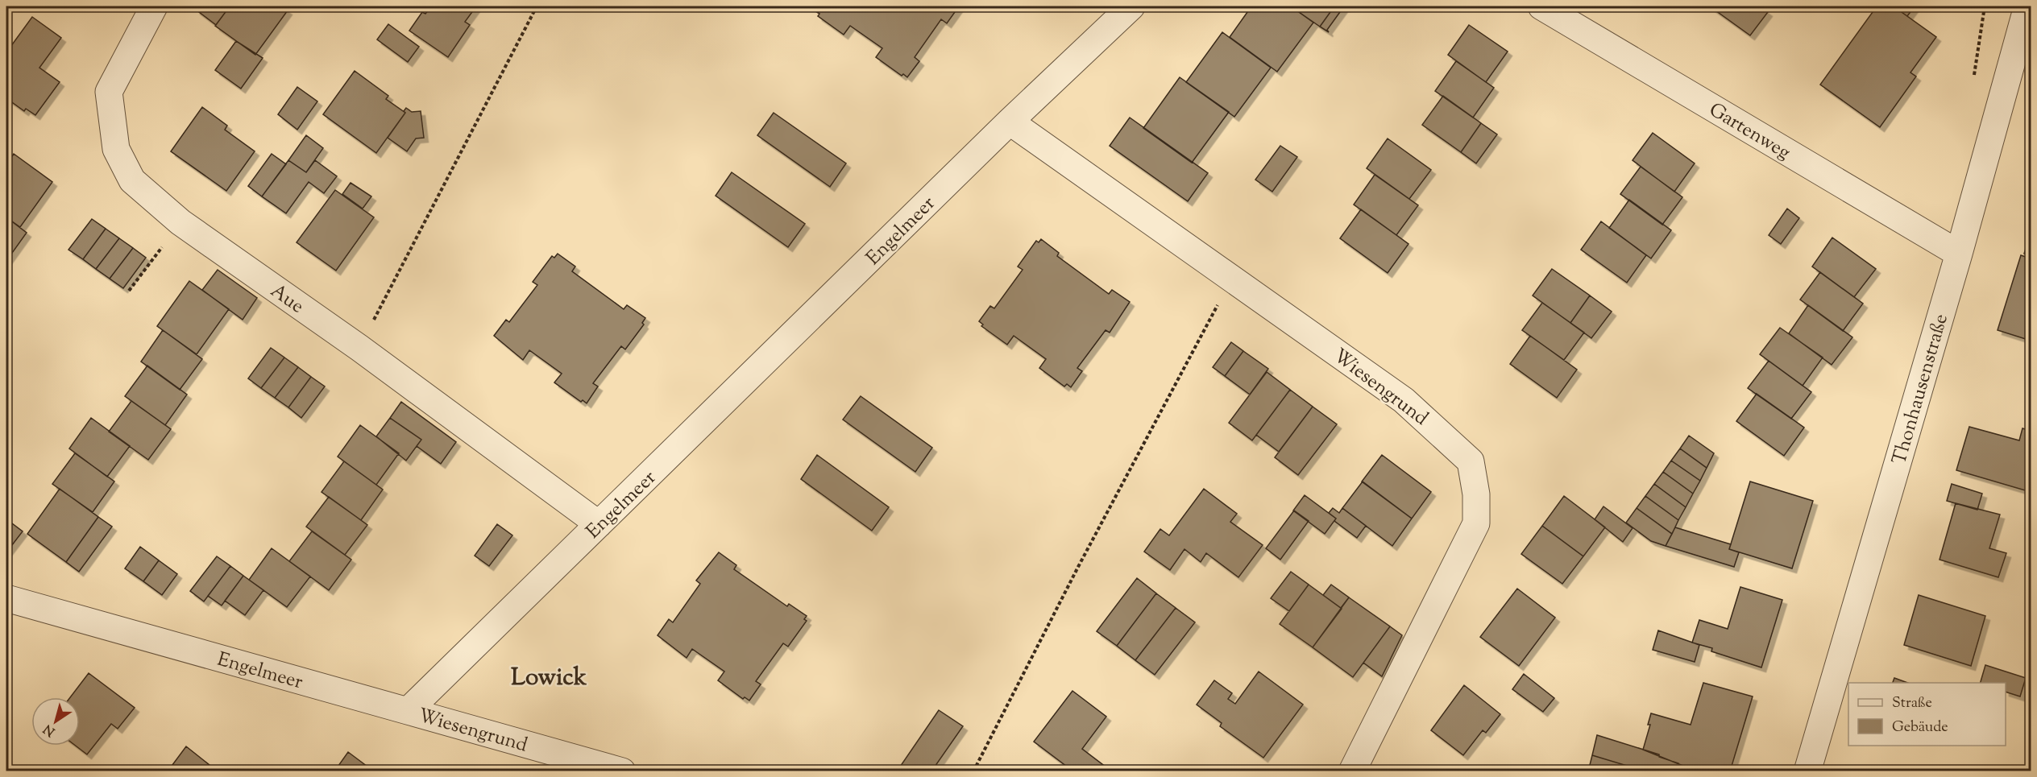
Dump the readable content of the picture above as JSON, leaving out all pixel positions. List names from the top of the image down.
{
  "streets": {
    "street": [
      "Gartenweg",
      "Engelmeer",
      "Aue",
      "Wiesengrund",
      "Thonhausenstraße"
    ]
  },
  "crossings": [
    ["Gartenweg", "Thonhausenstraße"],
    ["Engelmeer", "Aue"],
    ["Engelmeer", "Wiesengrund"]
  ],
  "districts": ["Lowick"],
  "legend": ["Straße", "Gebäude"],
  "north": "bottom left"
}
